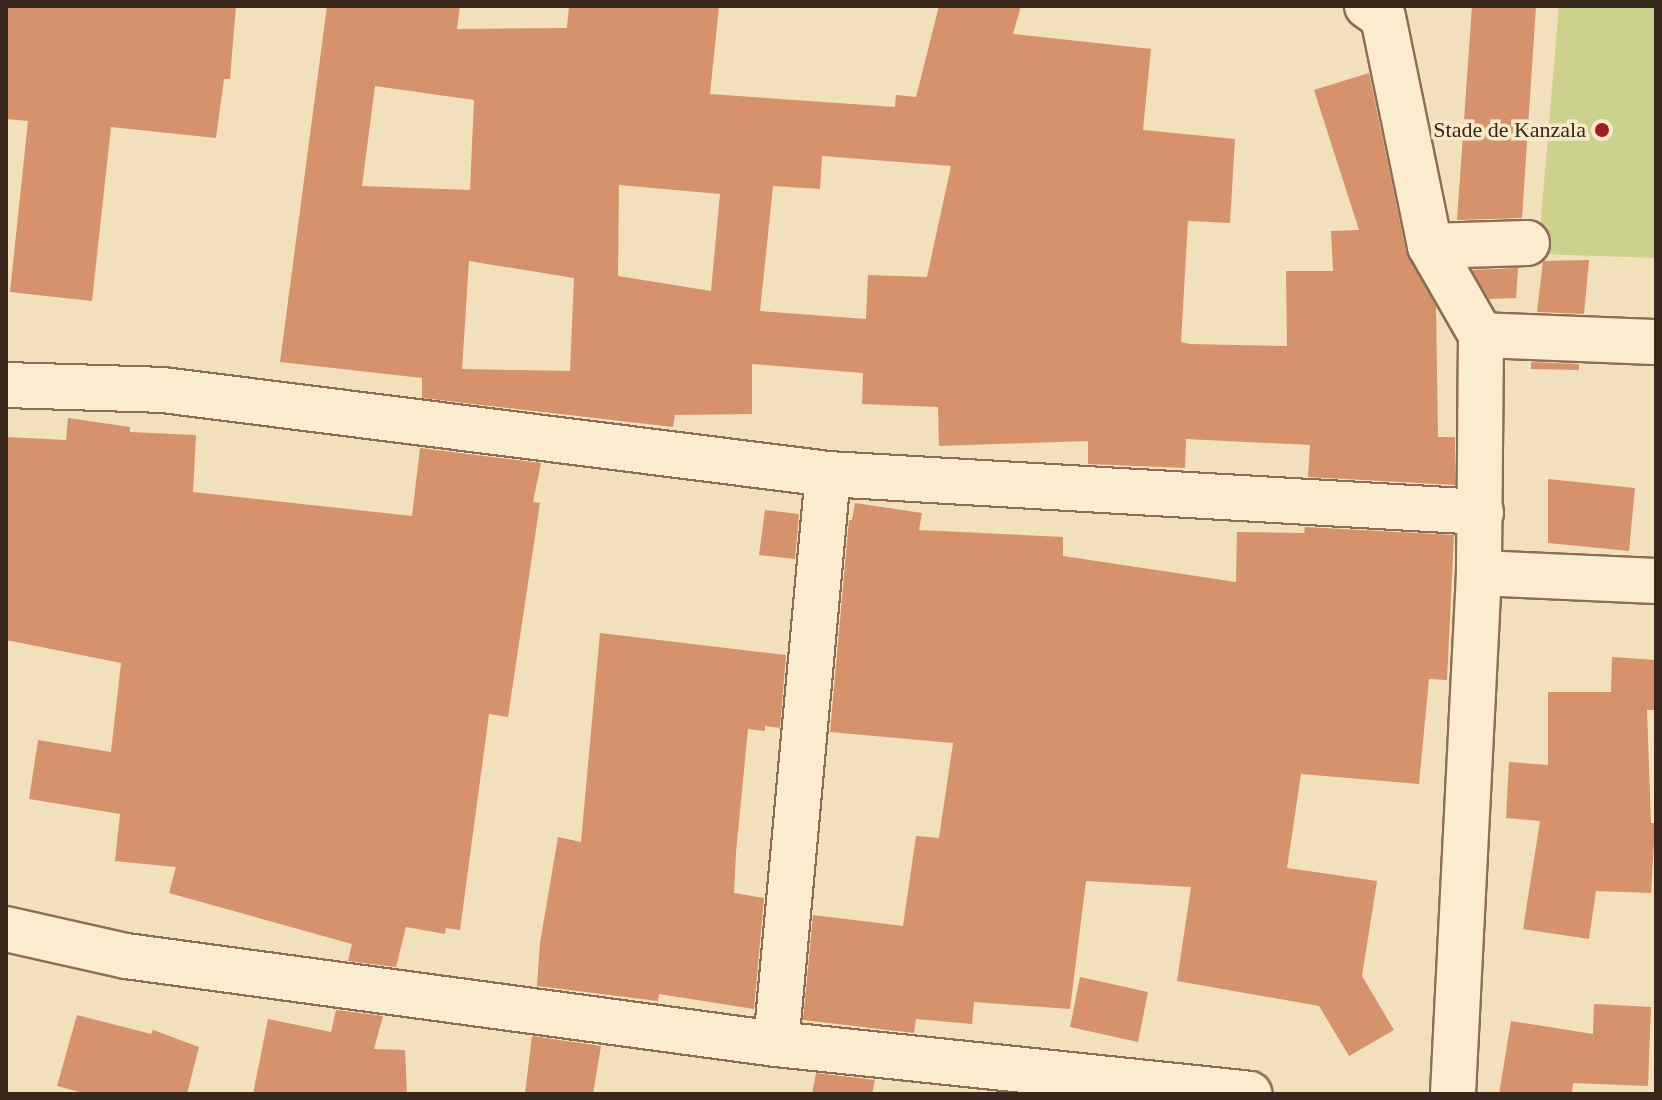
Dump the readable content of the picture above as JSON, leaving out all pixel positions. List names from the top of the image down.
{
  "places": ["Stade de Kanzala"]
}
